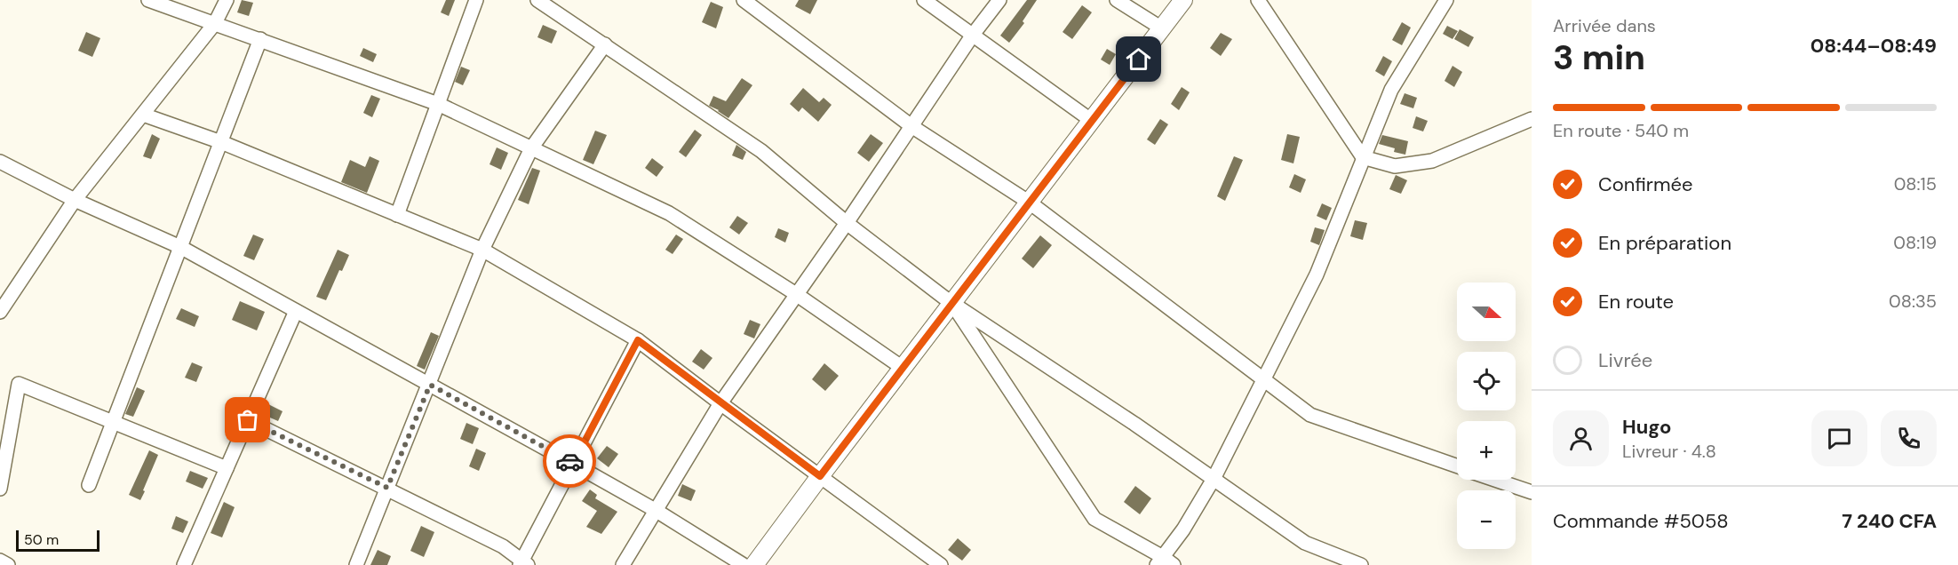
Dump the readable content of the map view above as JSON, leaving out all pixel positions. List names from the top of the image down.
{
  "scale_bar": "50 m",
  "north": "right",
  "page": {
    "heading": ["3 min", "Arrivée dans", "08:44–08:49"],
    "panel": [
      "Hugo",
      "Livreur · 4.8",
      "Commande #5058",
      "7 240 CFA"
    ],
    "bar": "En route · 540 m",
    "list": [
      ["Confirmée", "08:15"],
      ["En préparation", "08:19"],
      ["En route", "08:35"],
      "Livrée"
    ],
    "map_buttons": ["+", "−"],
    "scale": "50 m"
  }
}
